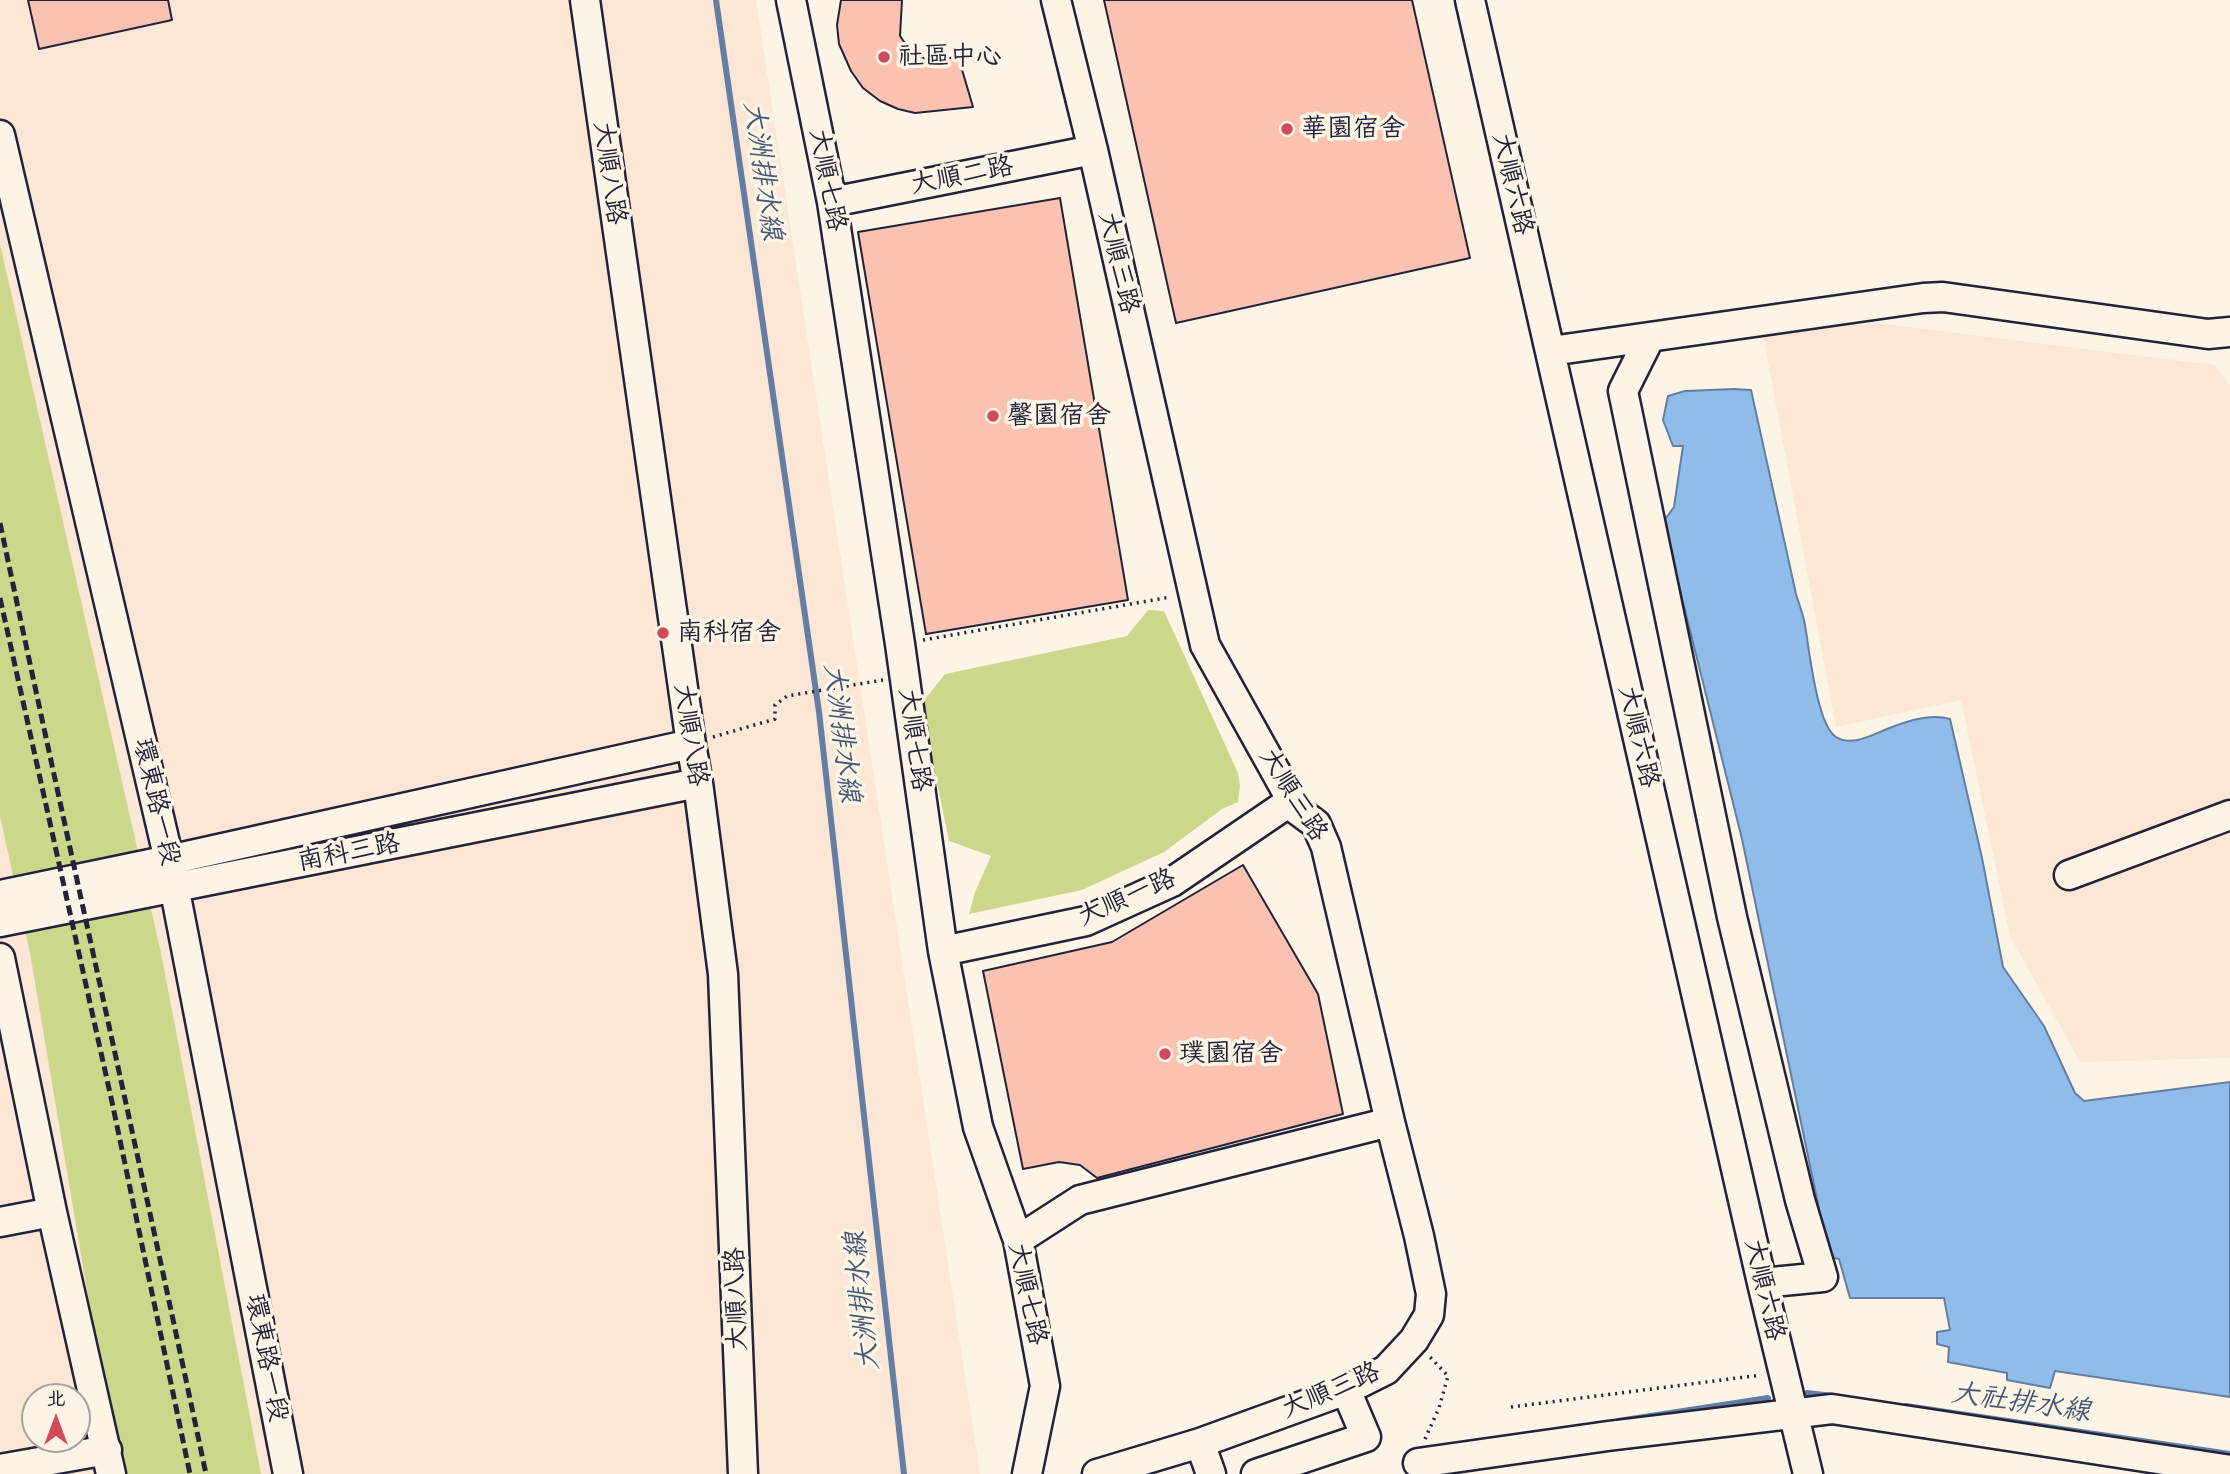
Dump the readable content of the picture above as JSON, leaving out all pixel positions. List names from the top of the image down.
{
  "streets": {
    "street": [
      "大順八路",
      "大順二路",
      "大順七路",
      "大順六路",
      "大順三路",
      "環東路一段",
      "南科三路",
      "大順一路"
    ]
  },
  "crossings": [
    ["大順八路", "南科三路"],
    ["大順二路", "大順七路"],
    ["大順二路", "大順三路"],
    ["大順七路", "大順一路"],
    ["大順三路", "大順一路"],
    ["環東路一段", "南科三路"]
  ],
  "water": ["大洲排水線", "大社排水線"],
  "places": [
    "社區中心",
    "華園宿舍",
    "馨園宿舍",
    "南科宿舍",
    "璞園宿舍"
  ],
  "north": "top"
}
